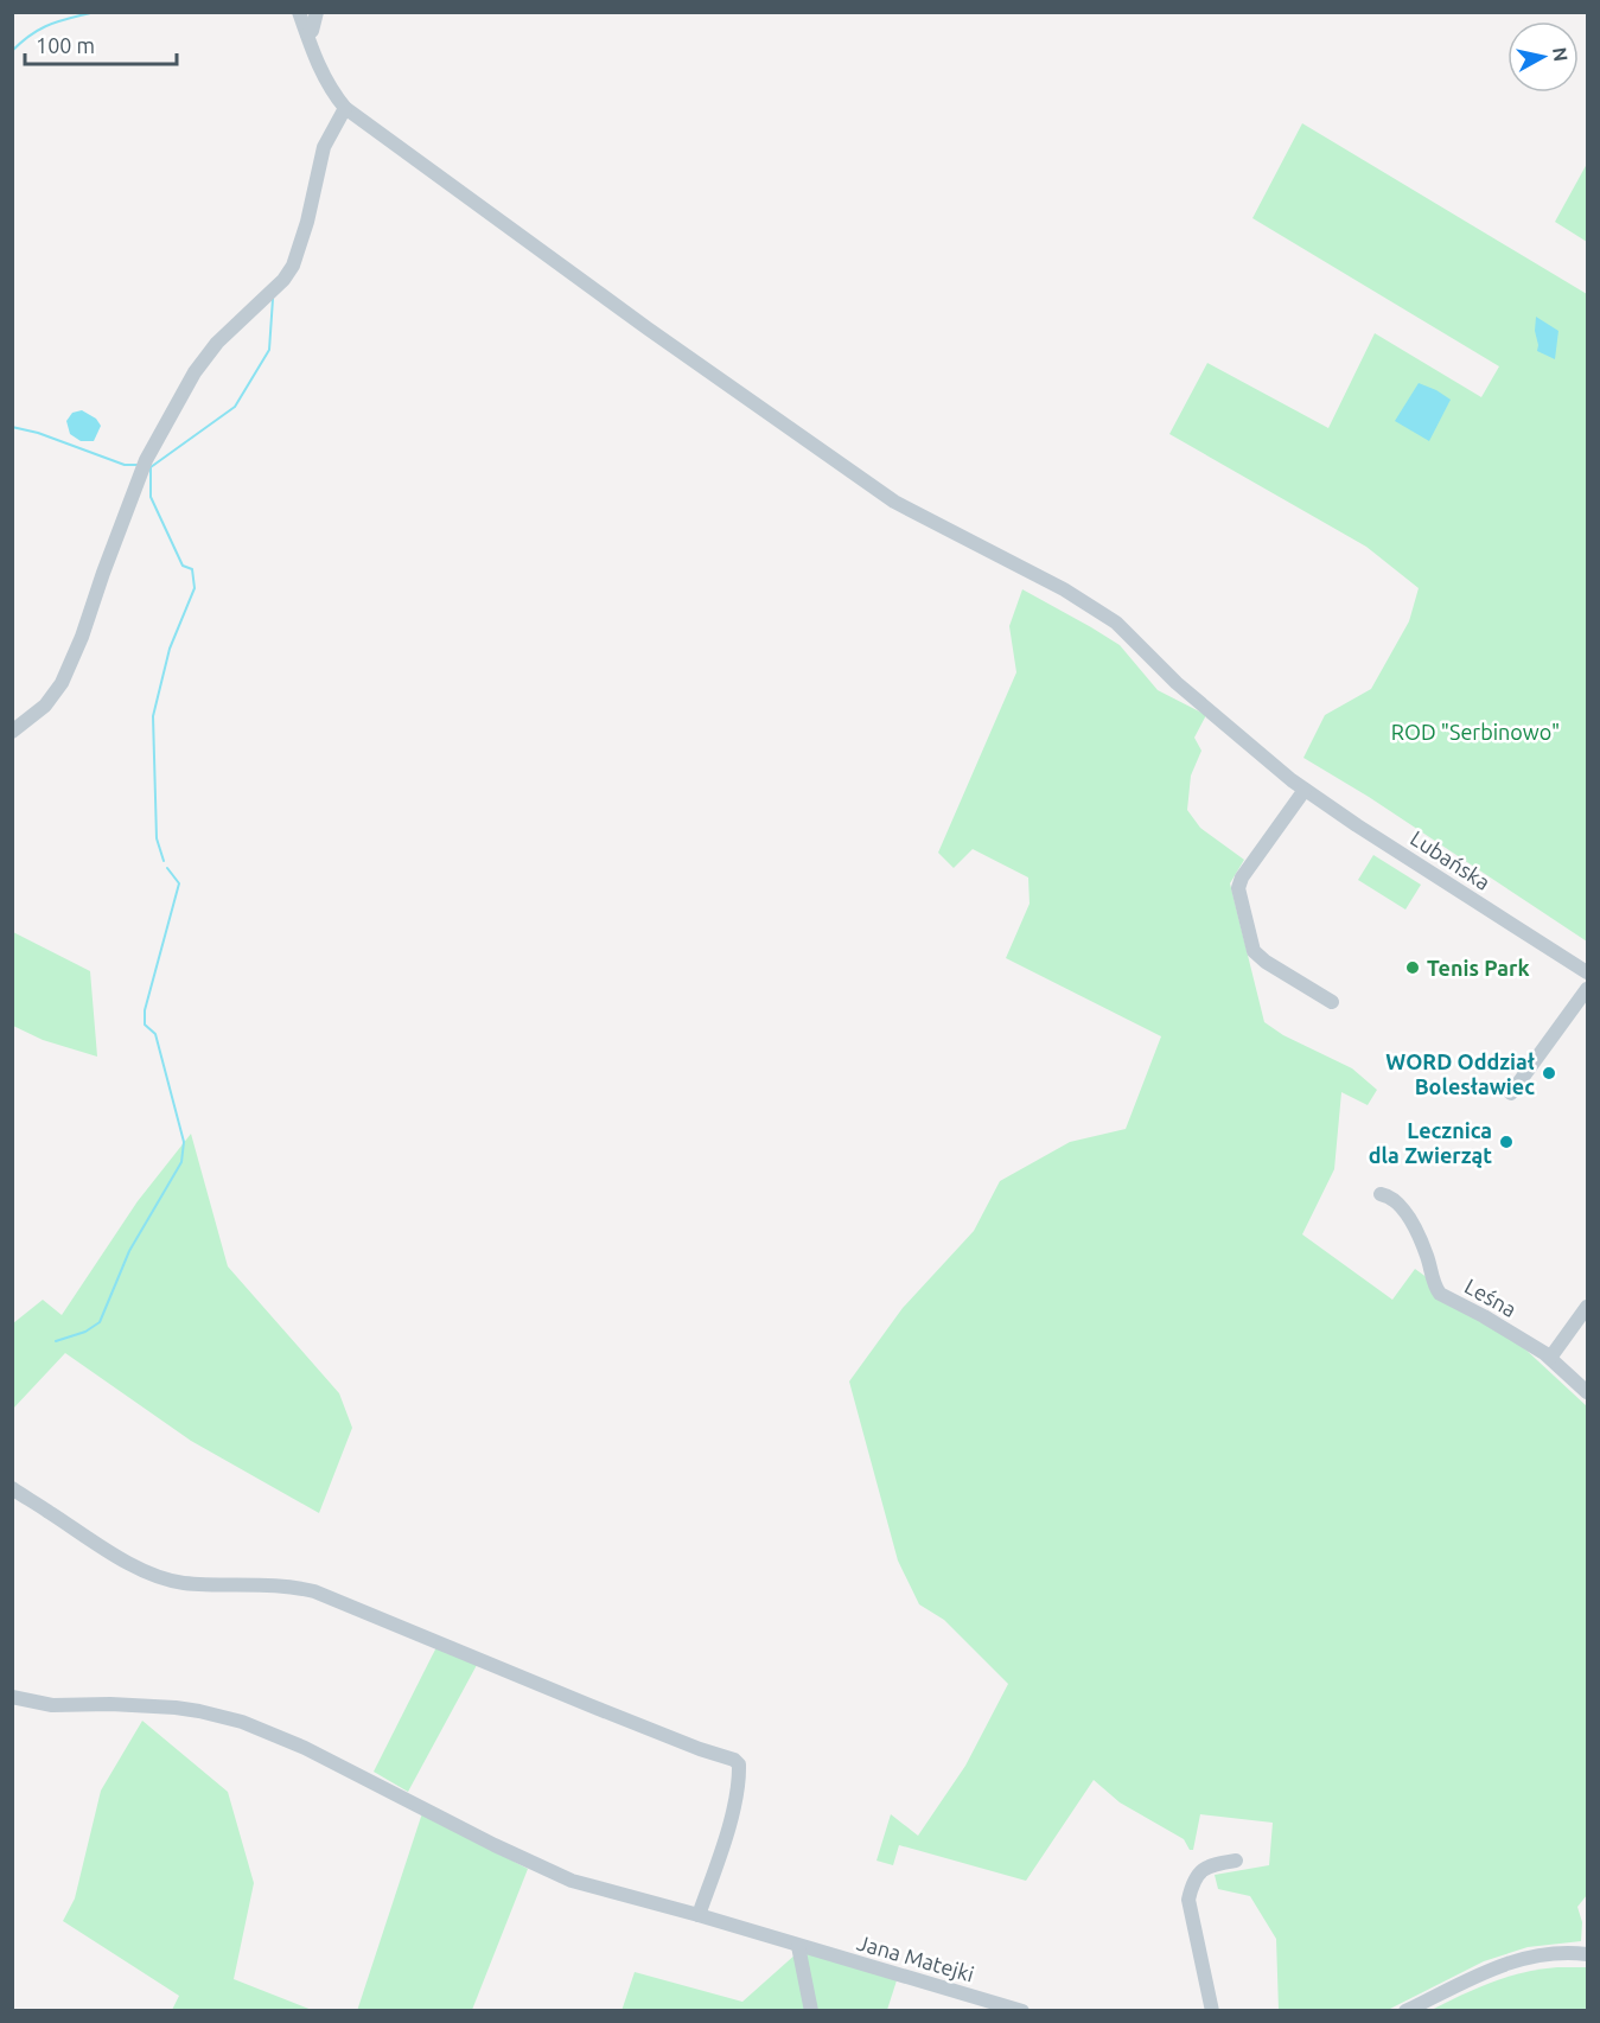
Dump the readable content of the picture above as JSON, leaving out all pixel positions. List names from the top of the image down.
{
  "streets": {
    "street": ["Lubańska", "Leśna", "Jana Matejki"]
  },
  "parks": ["ROD \"Serbinowo\""],
  "places": ["Tenis Park", "WORD Oddział Bolesławiec", "Lecznica dla Zwierząt"],
  "scale_bar": "100 m",
  "north": "right"
}
